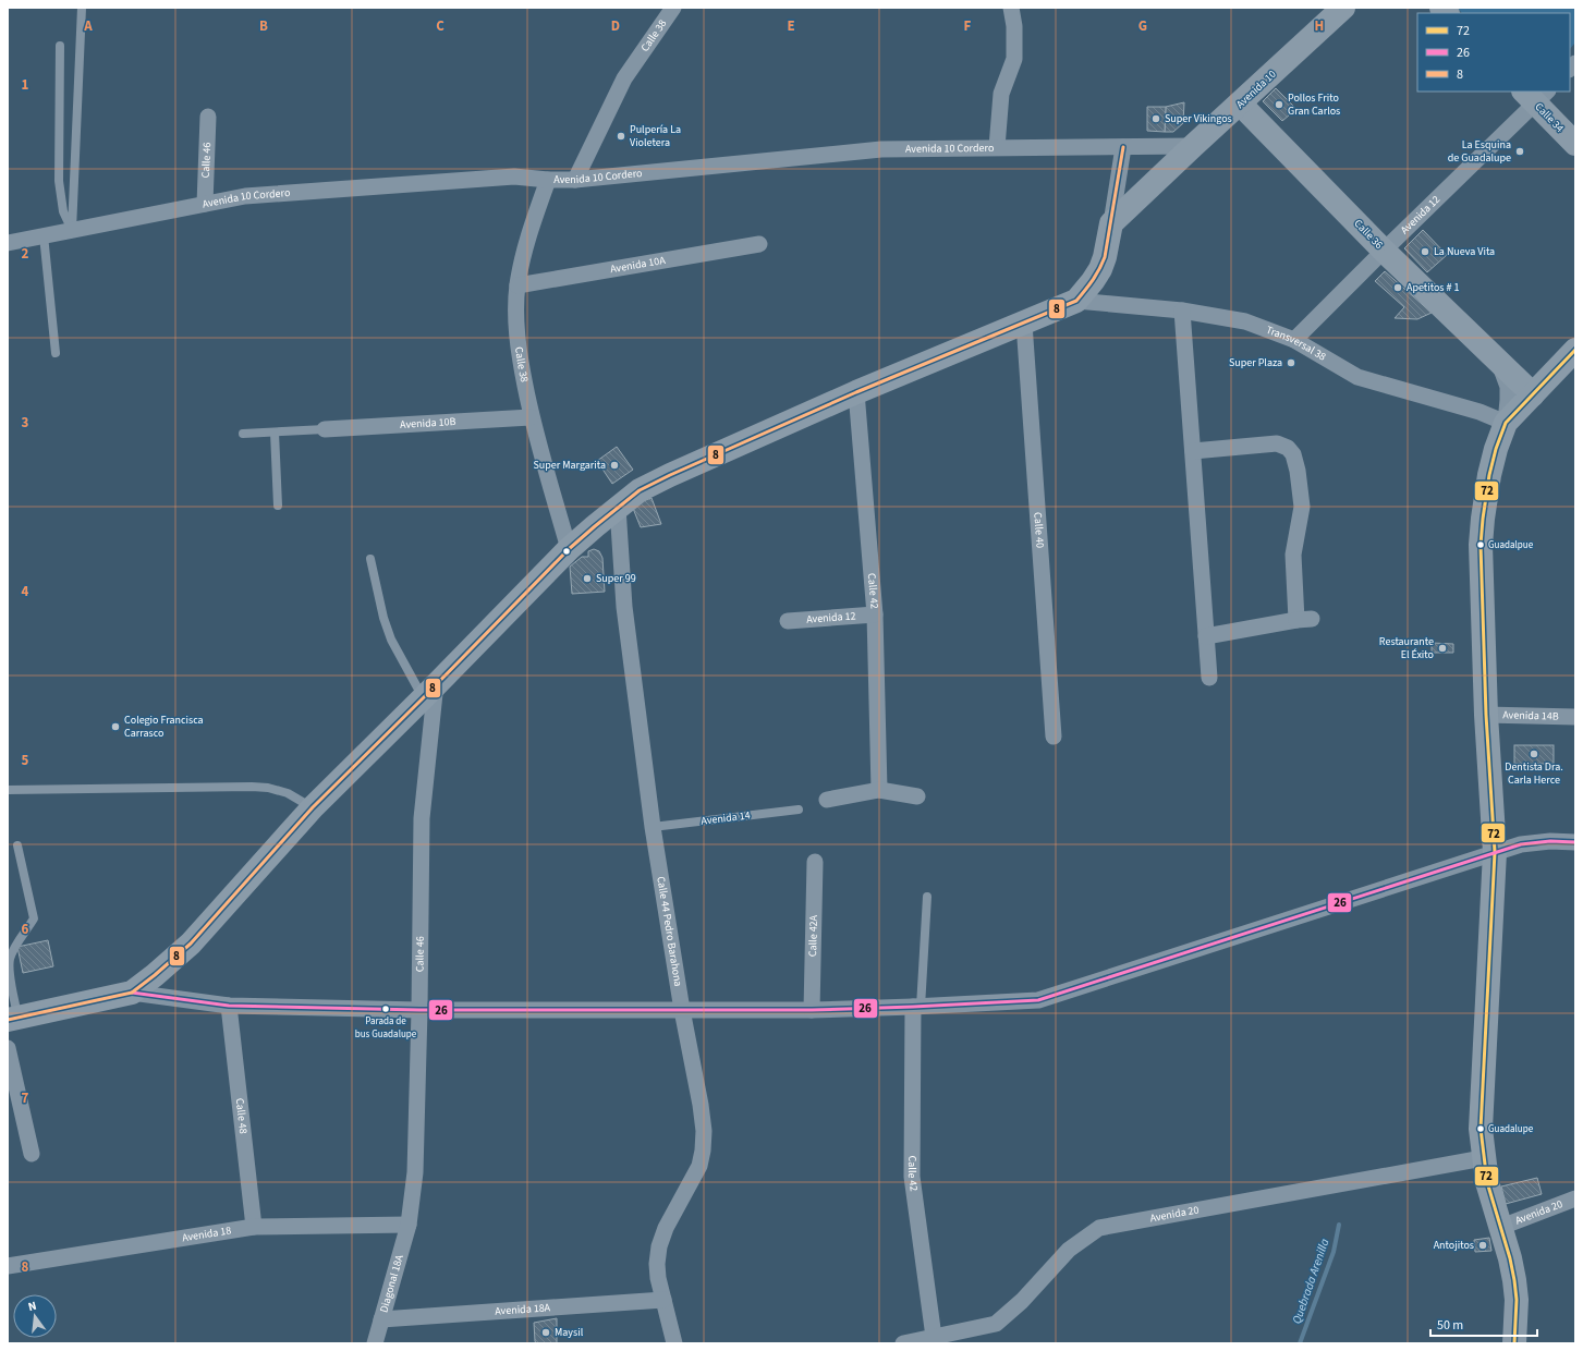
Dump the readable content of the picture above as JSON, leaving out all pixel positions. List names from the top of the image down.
{
  "streets": {
    "main road": ["Avenida 10", "Calle 34", "Calle 36"],
    "street": [
      "Calle 38",
      "Avenida 10 Cordero",
      "Calle 46",
      "Avenida 12",
      "Avenida 10A",
      "Transversal 38",
      "Avenida 10B",
      "Calle 40",
      "Calle 42",
      "Avenida 14B",
      "Calle 44 Pedro Barahona",
      "Calle 42A",
      "Calle 48",
      "Avenida 20",
      "Avenida 18",
      "Diagonal 18A",
      "Avenida 18A"
    ],
    "lane": ["Avenida 14"]
  },
  "crossings": [
    ["Calle 38", "Avenida 10 Cordero"],
    ["Calle 38", "Avenida 10A"],
    ["Calle 38", "Avenida 10B"],
    ["Avenida 10", "Avenida 10 Cordero"],
    ["Avenida 10", "Calle 36"],
    ["Calle 34", "Avenida 12"],
    ["Avenida 10 Cordero", "Calle 46"],
    ["Calle 46", "Avenida 18"],
    ["Calle 46", "Diagonal 18A"],
    ["Avenida 12", "Calle 36"],
    ["Avenida 12", "Transversal 38"],
    ["Avenida 12", "Calle 42"],
    ["Calle 36", "Transversal 38"],
    ["Calle 42", "Avenida 20"],
    ["Avenida 14", "Calle 44 Pedro Barahona"],
    ["Calle 44 Pedro Barahona", "Avenida 18A"],
    ["Calle 48", "Avenida 18"],
    ["Avenida 18", "Diagonal 18A"],
    ["Diagonal 18A", "Avenida 18A"]
  ],
  "water": ["Quebrada Arenilla"],
  "places": [
    "Pollos Frito Gran Carlos",
    "Super Vikingos",
    "Pulpería La Violetera",
    "La Esquina de Guadalupe",
    "La Nueva Vita",
    "Apetitos # 1",
    "Super Plaza",
    "Super Margarita",
    "Guadalpue",
    "Super 99",
    "Restaurante El Éxito",
    "Colegio Francisca Carrasco",
    "Dentista Dra. Carla Herce",
    "Parada de bus Guadalupe",
    "Guadalupe",
    "Antojitos",
    "Maysil"
  ],
  "lines": ["transit line 8", "transit line 72", "transit line 26"],
  "legend": ["72", "26", "8"],
  "scale_bar": "50 m",
  "north": "top",
  "grid": {
    "columns": [
      "A",
      "B",
      "C",
      "D",
      "E",
      "F",
      "G",
      "H"
    ],
    "rows": [
      "1",
      "2",
      "3",
      "4",
      "5",
      "6",
      "7",
      "8"
    ]
  }
}
